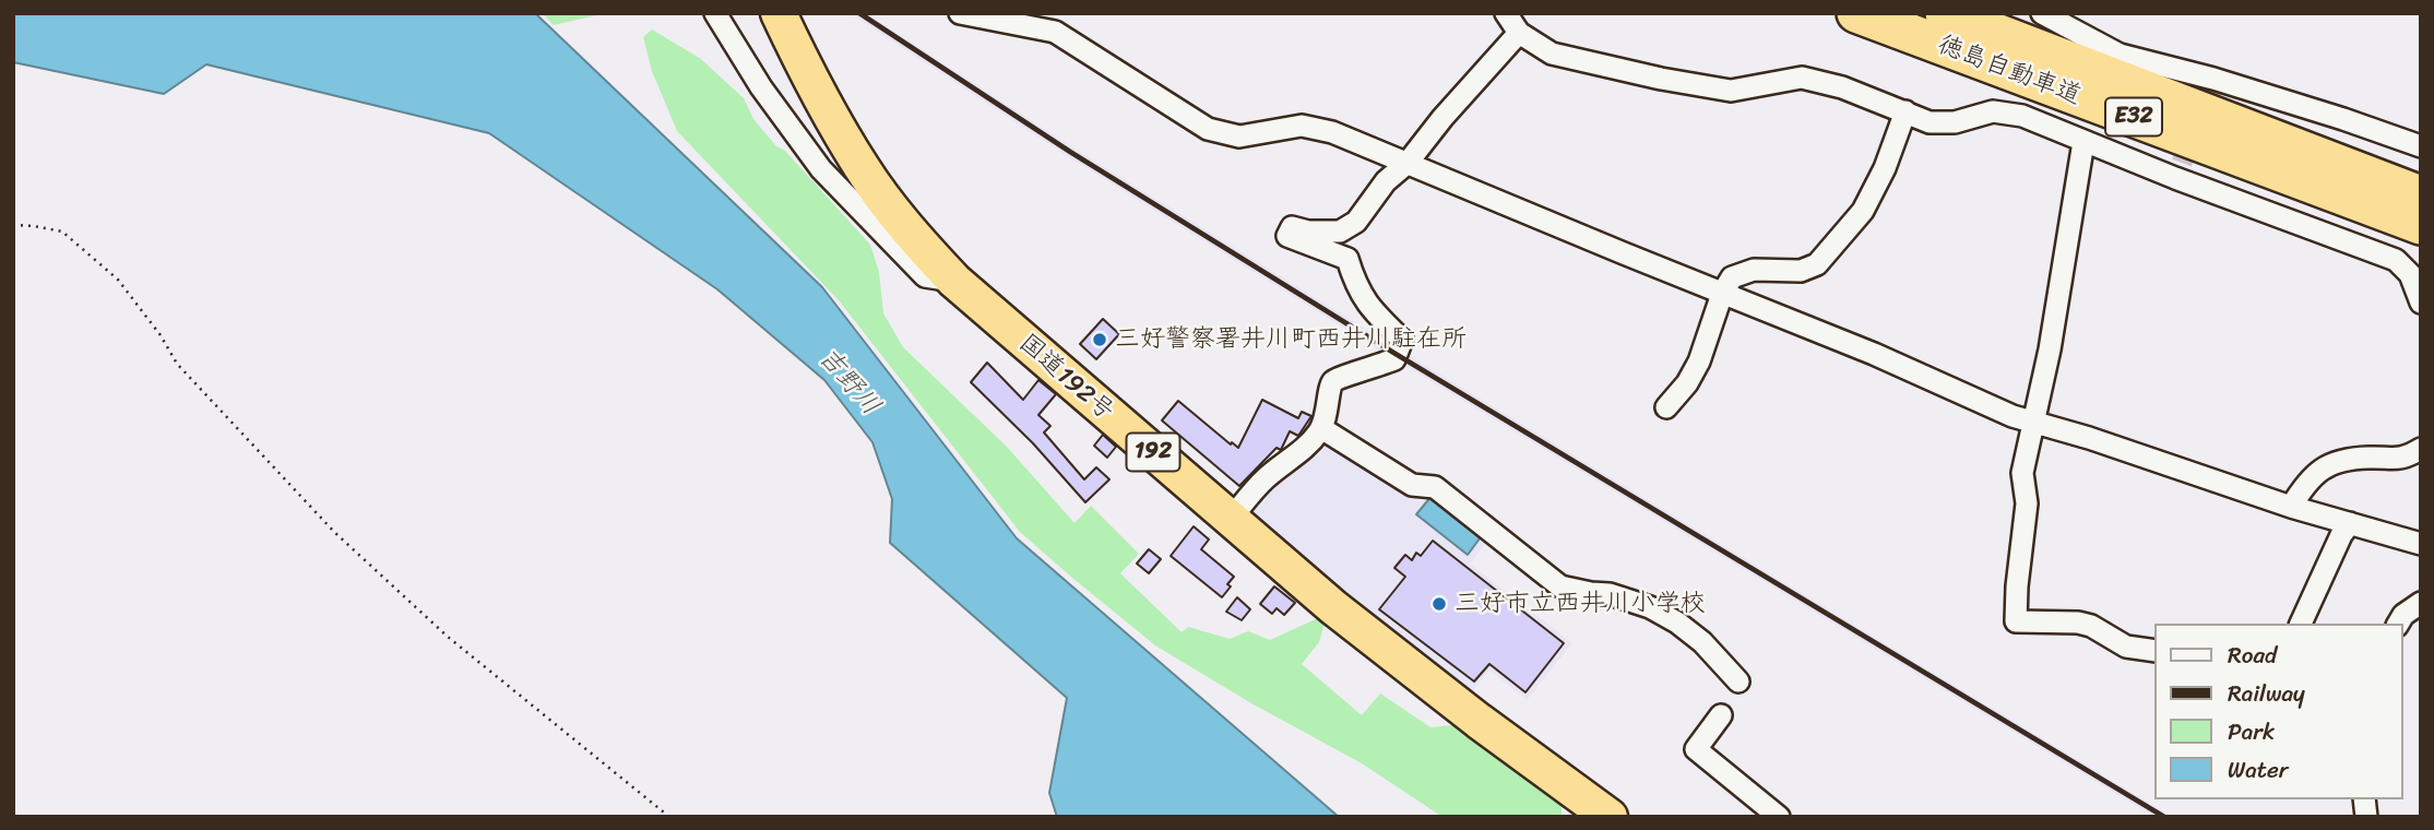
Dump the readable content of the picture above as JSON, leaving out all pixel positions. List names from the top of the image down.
{
  "streets": {
    "highway": [
      "徳島自動車道",
      "E32",
      "国道192号",
      "192"
    ]
  },
  "water": ["吉野川"],
  "places": ["三好警察署井川町西井川駐在所", "三好市立西井川小学校"],
  "legend": [
    "Road",
    "Railway",
    "Park",
    "Water"
  ]
}
